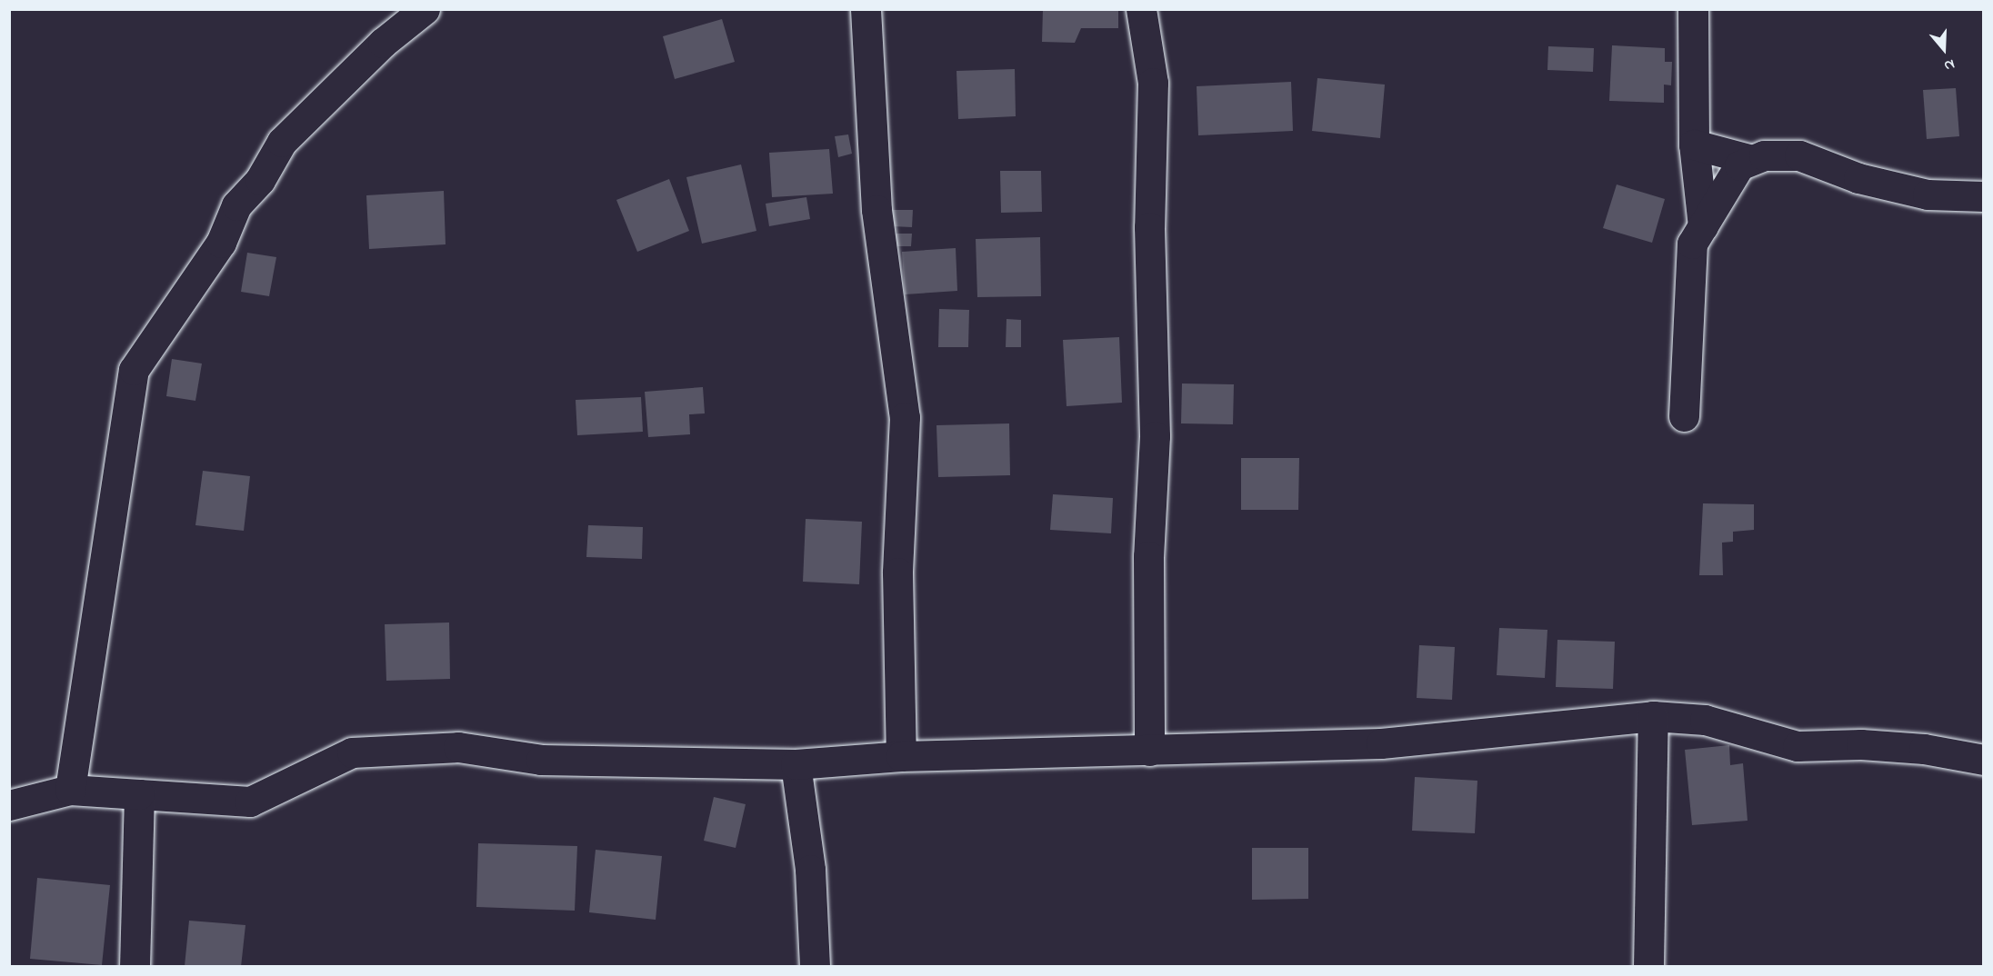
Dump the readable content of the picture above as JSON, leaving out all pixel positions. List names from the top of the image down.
{
  "north": "bottom"
}
